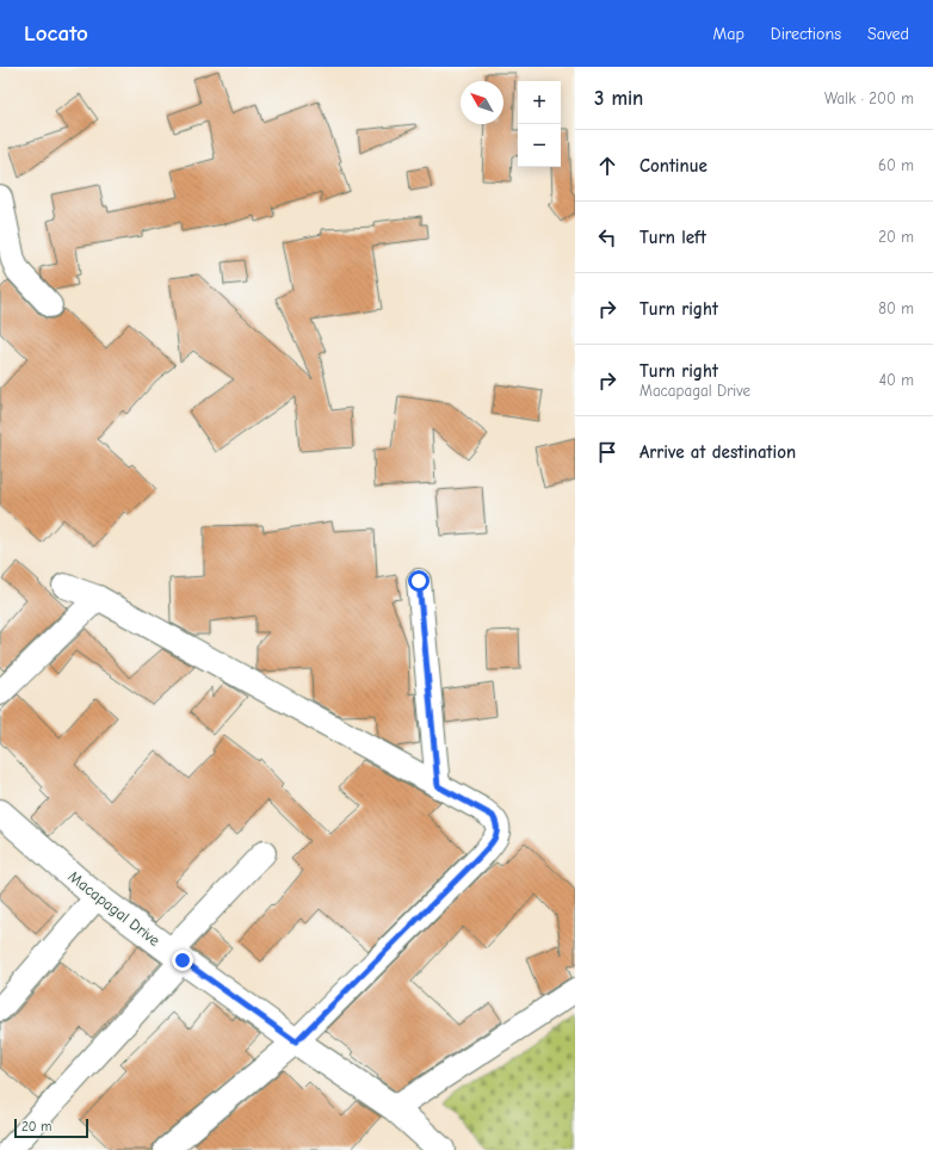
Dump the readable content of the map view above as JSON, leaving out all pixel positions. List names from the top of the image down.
{
  "streets": {
    "main road": ["Macapagal Drive"]
  },
  "scale_bar": "20 m",
  "north": "top left",
  "page": {
    "header": "Locato",
    "nav": ["Map", "Directions", "Saved"],
    "heading": ["3 min", "Walk · 200 m"],
    "map_buttons": ["+", "−"],
    "list": [
      ["Continue", "60 m"],
      ["Turn left", "20 m"],
      ["Turn right", "80 m"],
      ["Turn right", "Macapagal Drive", "40 m"],
      "Arrive at destination"
    ],
    "scale": "20 m"
  }
}
